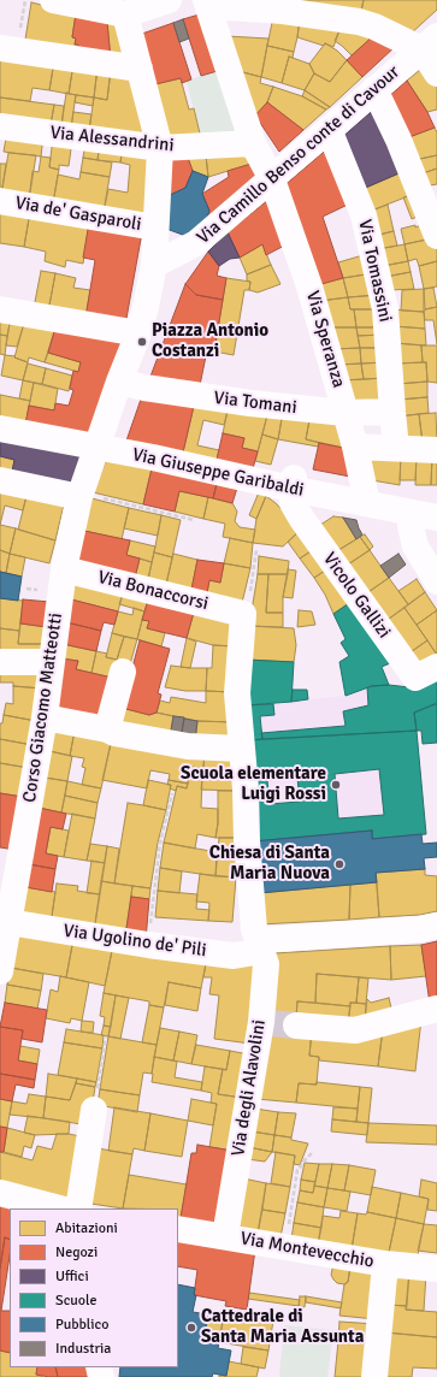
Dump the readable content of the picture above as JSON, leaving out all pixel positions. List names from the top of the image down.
{
  "streets": {
    "street": [
      "Via Alessandrini",
      "Via Camillo Benso conte di Cavour",
      "Via de' Gasparoli",
      "Via Tomassini",
      "Via Speranza",
      "Via Tomani",
      "Via Giuseppe Garibaldi",
      "Via Bonaccorsi",
      "Vicolo Gallizi",
      "Corso Giacomo Matteotti",
      "Via Ugolino de' Pili",
      "Via degli Alavolini",
      "Via Montevecchio"
    ]
  },
  "crossings": [
    ["Via Alessandrini", "Via Speranza"],
    ["Via Camillo Benso conte di Cavour", "Via Tomassini"],
    ["Via Camillo Benso conte di Cavour", "Via Speranza"],
    ["Via Tomassini", "Via Tomani"],
    ["Via Speranza", "Via Tomani"],
    ["Via Speranza", "Via Giuseppe Garibaldi"],
    ["Via Giuseppe Garibaldi", "Vicolo Gallizi"],
    ["Via Giuseppe Garibaldi", "Corso Giacomo Matteotti"],
    ["Via Bonaccorsi", "Corso Giacomo Matteotti"],
    ["Via Bonaccorsi", "Via degli Alavolini"],
    ["Corso Giacomo Matteotti", "Via Ugolino de' Pili"],
    ["Via Ugolino de' Pili", "Via degli Alavolini"],
    ["Via degli Alavolini", "Via Montevecchio"]
  ],
  "places": [
    "Piazza Antonio Costanzi",
    "Scuola elementare Luigi Rossi",
    "Chiesa di Santa Maria Nuova",
    "Cattedrale di Santa Maria Assunta"
  ],
  "legend": [
    "Abitazioni",
    "Negozi",
    "Uffici",
    "Scuole",
    "Pubblico",
    "Industria"
  ]
}
